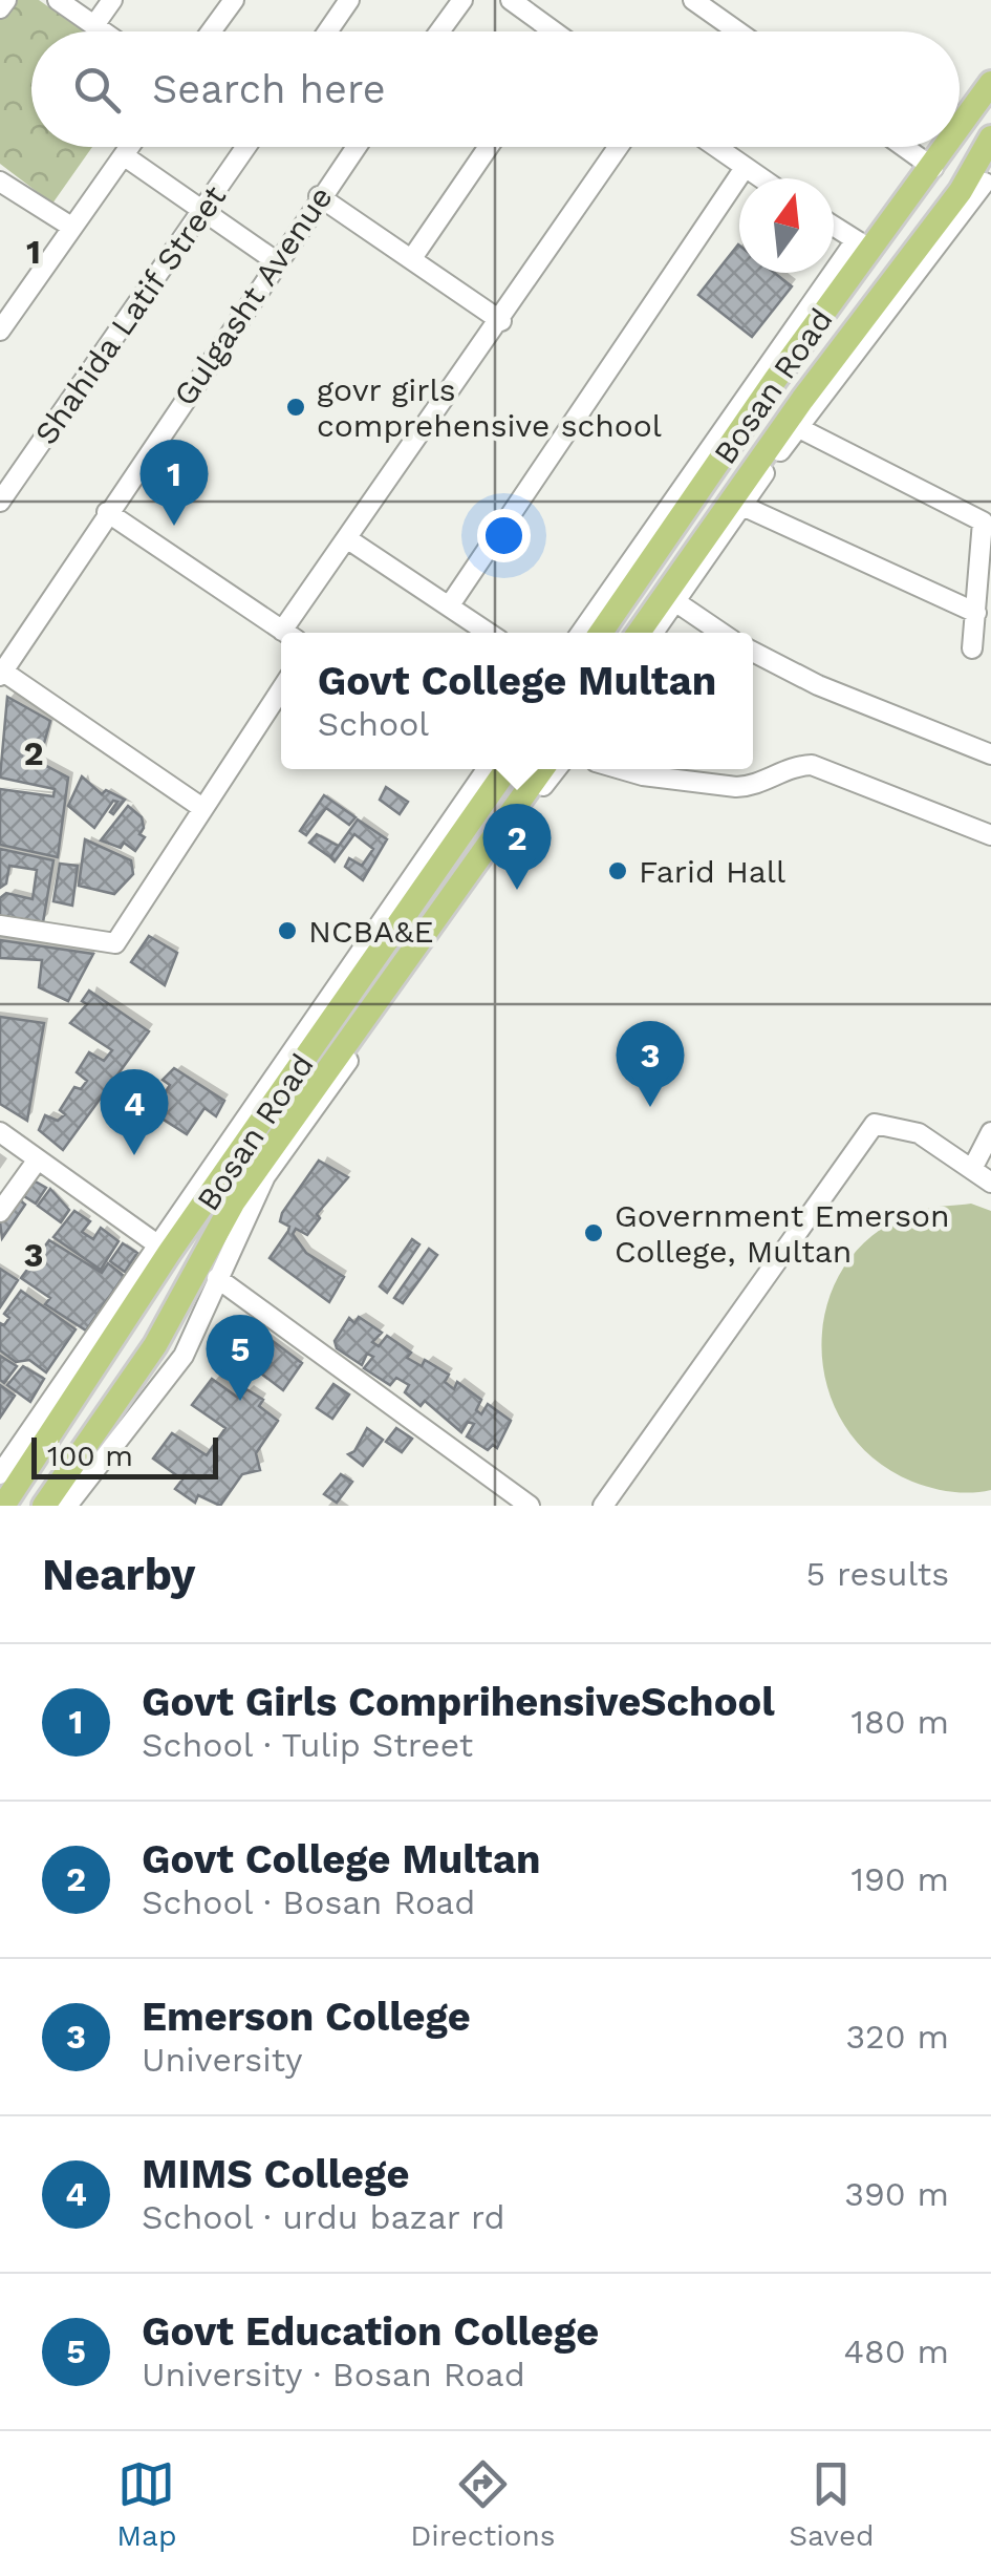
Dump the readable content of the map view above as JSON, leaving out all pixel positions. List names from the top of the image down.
{
  "streets": {
    "main road": ["Bosan Road"],
    "street": ["Gulgasht Avenue", "Shahida Latif Street"]
  },
  "places": [
    "govr girls comprehensive school",
    "Farid Hall",
    "NCBA&E",
    "Government Emerson College, Multan"
  ],
  "scale_bar": "100 m",
  "north": "top",
  "page": {
    "search": "Search here",
    "pins": [
      "1",
      "2",
      "3",
      "4",
      "5"
    ],
    "popup": ["Govt College Multan", "School"],
    "scale": "100 m",
    "heading": ["Nearby", "5 results"],
    "list": [
      {
        "mark": "1",
        "name": "Govt Girls ComprihensiveSchool",
        "note": "School · Tulip Street",
        "value": "180 m"
      },
      {
        "mark": "2",
        "name": "Govt College Multan",
        "note": "School · Bosan Road",
        "value": "190 m"
      },
      {
        "mark": "3",
        "name": "Emerson College",
        "note": "University",
        "value": "320 m"
      },
      {
        "mark": "4",
        "name": "MIMS College",
        "note": "School · urdu bazar rd",
        "value": "390 m"
      },
      {
        "mark": "5",
        "name": "Govt Education College",
        "note": "University · Bosan Road",
        "value": "480 m"
      }
    ],
    "nav": ["Map", "Directions", "Saved"]
  },
  "grid": {
    "rows": ["1", "2", "3"]
  }
}
